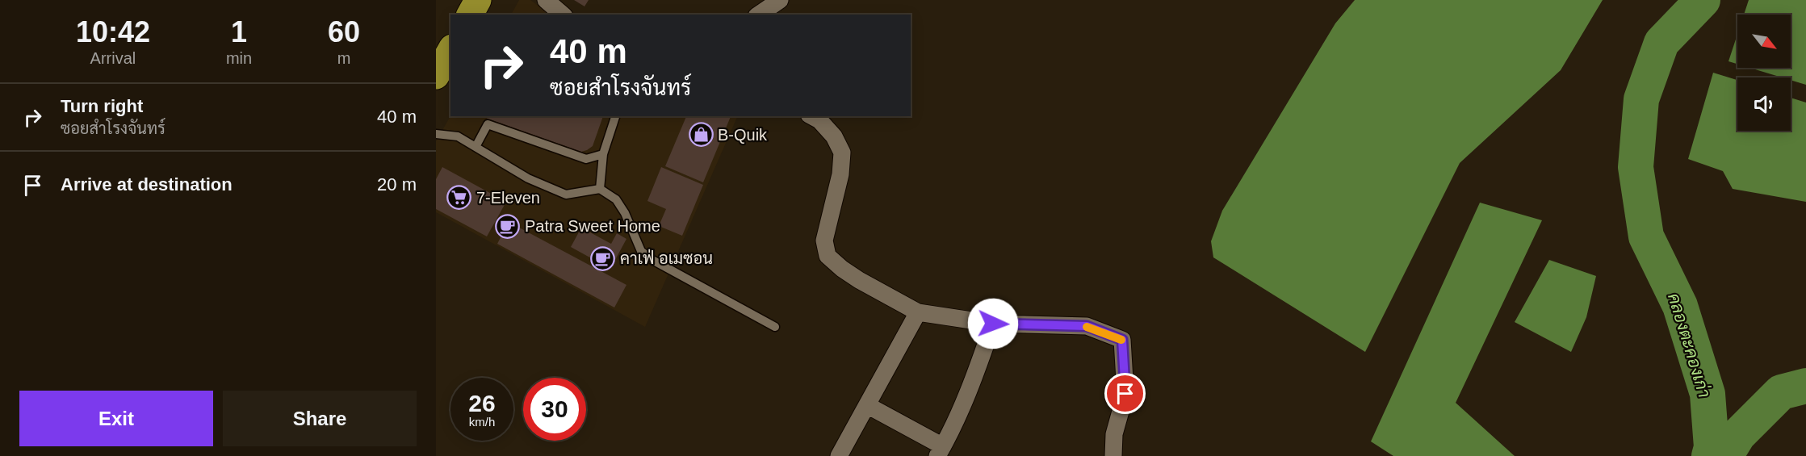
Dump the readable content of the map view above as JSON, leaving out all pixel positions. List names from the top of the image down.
{
  "water": ["คลองตะคองเก่า"],
  "places": {
    "shop": ["B-Quik"],
    "supermarket": ["7-Eleven"],
    "cafe": ["Patra Sweet Home", "คาเฟ่ อเมซอน"]
  },
  "north": "bottom right",
  "page": {
    "eta": [
      "10:42",
      "Arrival",
      "1",
      "min",
      "60",
      "m"
    ],
    "turn": ["40 m", "ซอยสำโรงจันทร์"],
    "list": [
      {
        "name": "Turn right",
        "note": "ซอยสำโรงจันทร์",
        "value": "40 m"
      },
      {
        "name": "Arrive at destination",
        "value": "20 m"
      }
    ],
    "speed": "26 km/h",
    "limit": "30",
    "buttons": ["Exit", "Share"]
  }
}
